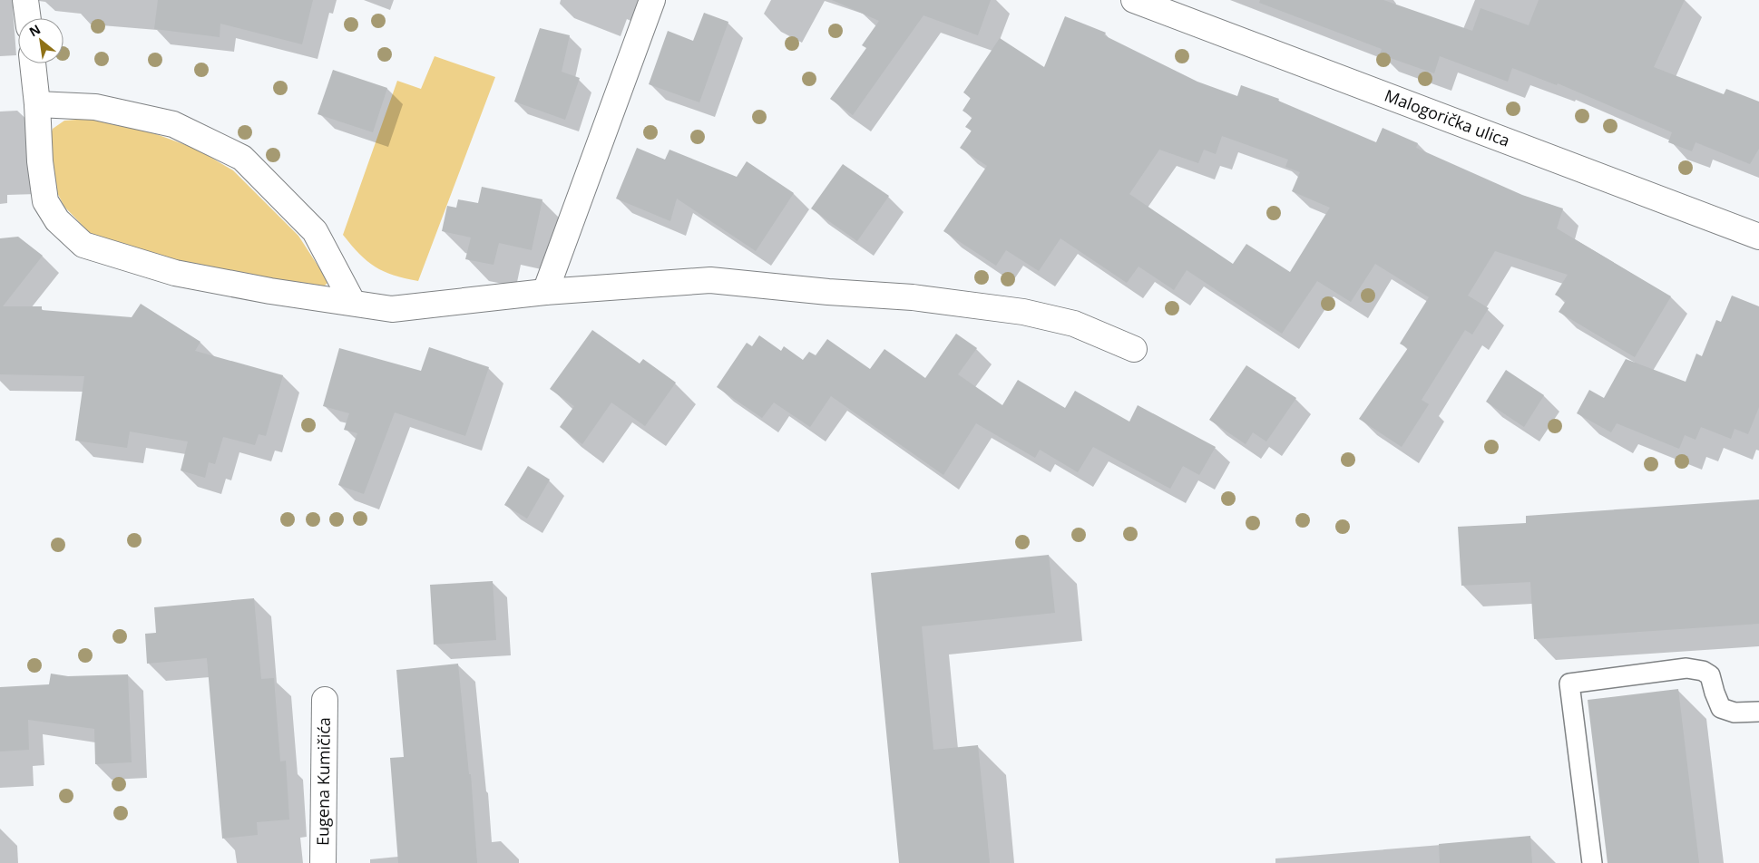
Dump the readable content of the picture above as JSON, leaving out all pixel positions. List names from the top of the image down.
{
  "streets": {
    "street": ["Malogorička ulica", "Eugena Kumičića"]
  },
  "north": "top left"
}
